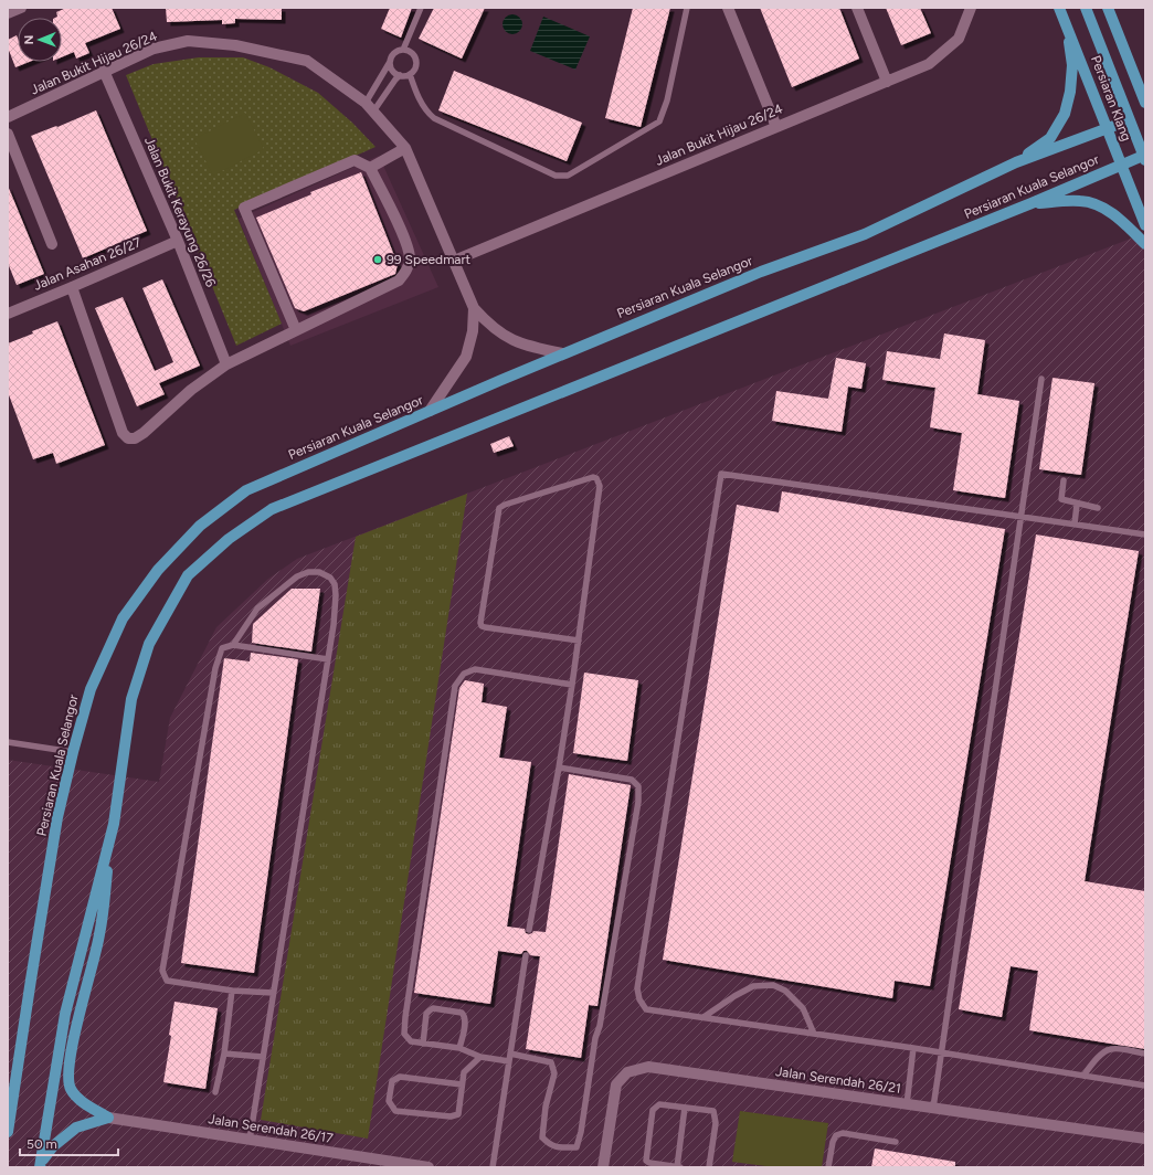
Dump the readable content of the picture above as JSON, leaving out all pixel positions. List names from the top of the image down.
{
  "streets": {
    "main road": ["Persiaran Klang", "Persiaran Kuala Selangor"],
    "street": [
      "Jalan Bukit Hijau 26/24",
      "Jalan Bukit Kerayung 26/26",
      "Jalan Asahan 26/27",
      "Jalan Serendah 26/21",
      "Jalan Serendah 26/17"
    ]
  },
  "crossings": [
    ["Jalan Bukit Hijau 26/24", "Jalan Bukit Kerayung 26/26"],
    ["Persiaran Klang", "Persiaran Kuala Selangor"],
    ["Jalan Bukit Kerayung 26/26", "Jalan Asahan 26/27"]
  ],
  "places": ["99 Speedmart"],
  "scale_bar": "50 m",
  "north": "left"
}
